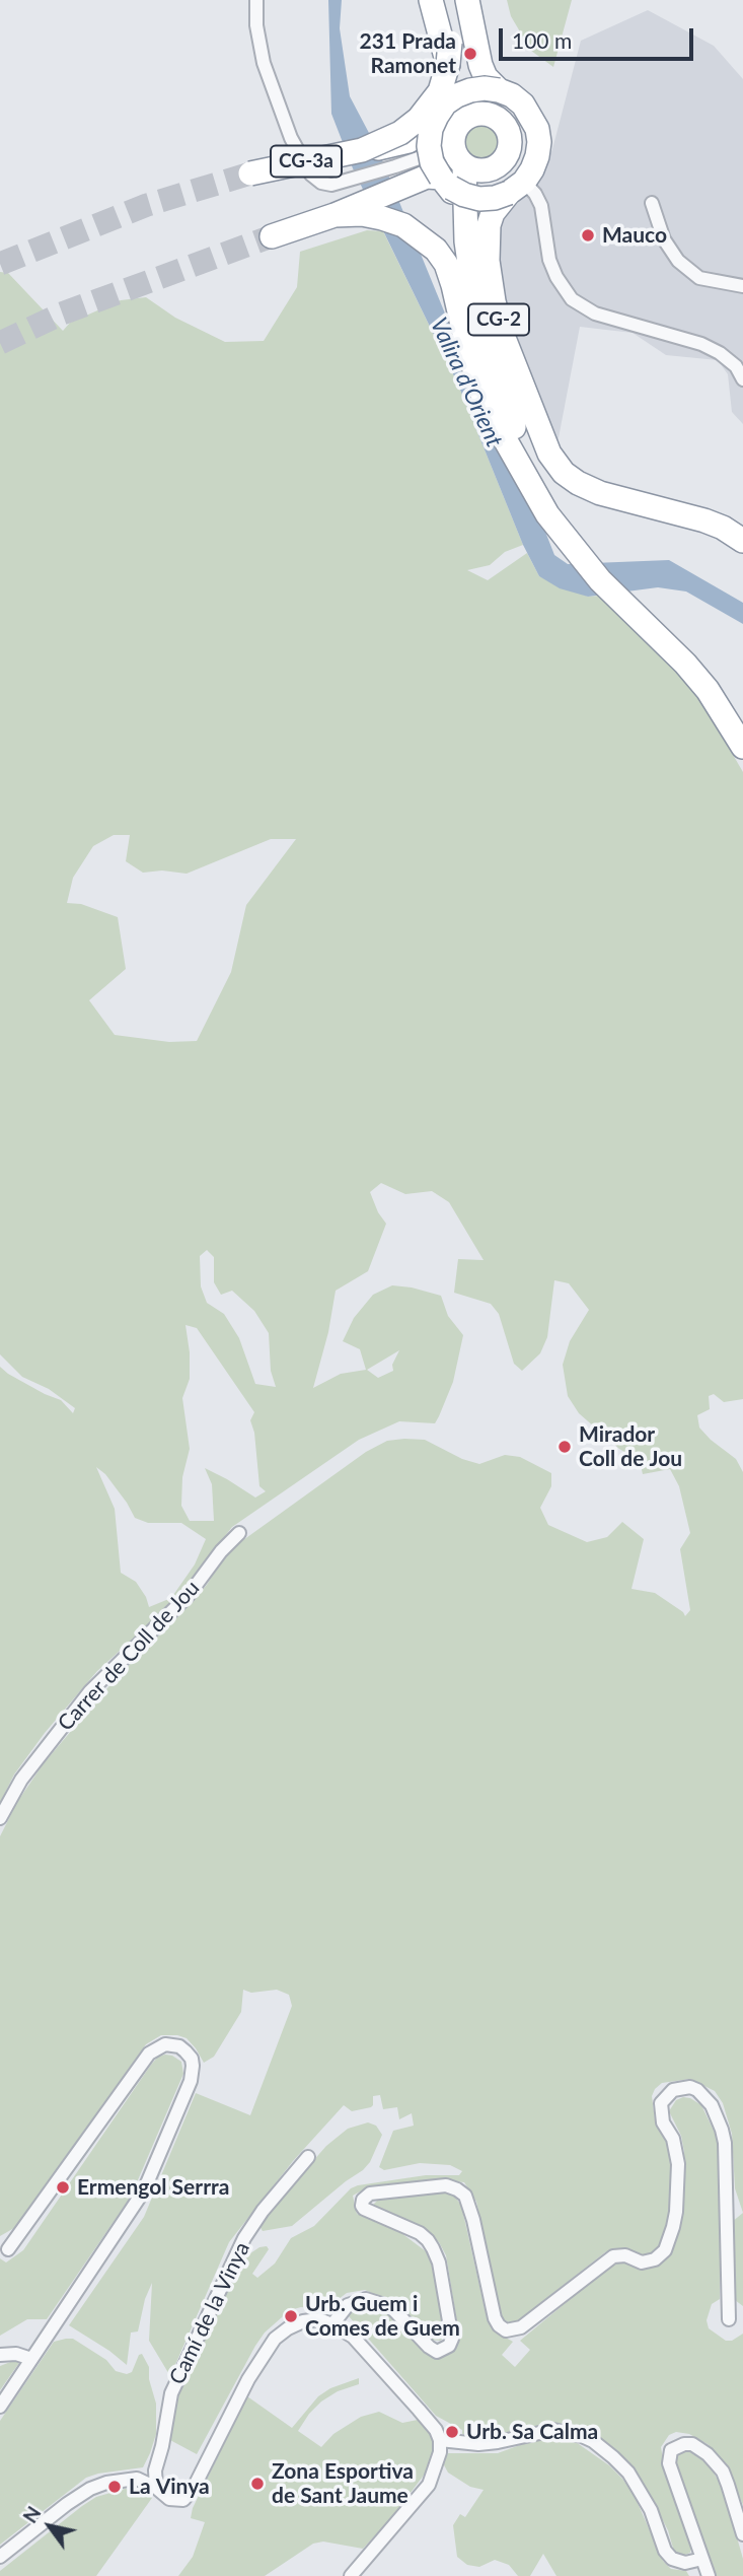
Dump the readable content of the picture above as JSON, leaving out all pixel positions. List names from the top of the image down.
{
  "streets": {
    "highway": ["CG-3a", "CG-2"],
    "street": ["Carrer de Coll de Jou", "Camí de la Vinya"]
  },
  "crossings": [
    ["CG-3a", "CG-2"]
  ],
  "water": ["Valira d'Orient"],
  "places": [
    "231 Prada Ramonet",
    "Mauco",
    "Mirador Coll de Jou",
    "Ermengol Serrra",
    "Urb. Guem i Comes de Guem",
    "Urb. Sa Calma",
    "Zona Esportiva de Sant Jaume",
    "La Vinya"
  ],
  "scale_bar": "100 m",
  "north": "top left"
}
